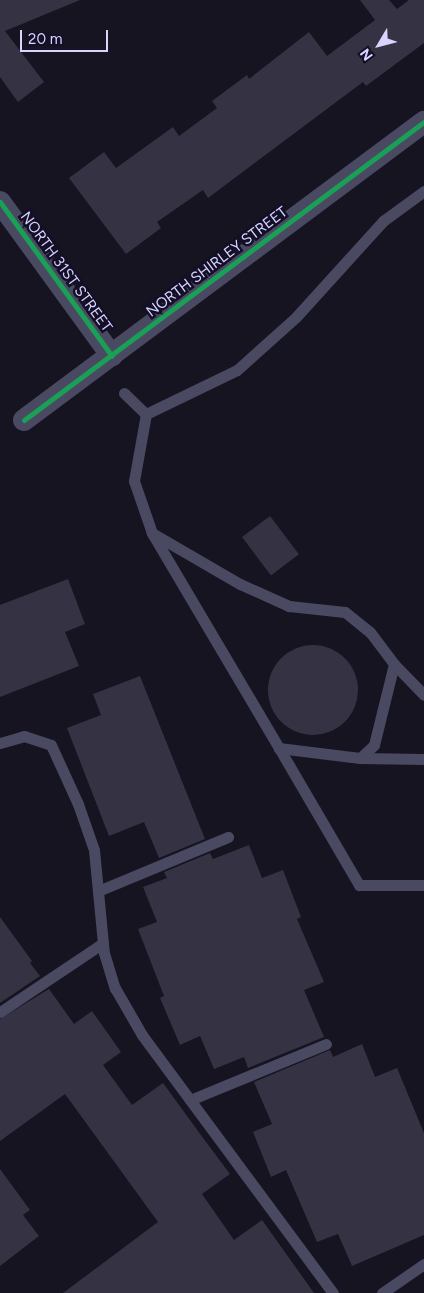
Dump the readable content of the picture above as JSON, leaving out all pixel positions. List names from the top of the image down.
{
  "streets": {
    "street": ["NORTH SHIRLEY STREET", "NORTH 31ST STREET"]
  },
  "crossings": [
    ["NORTH SHIRLEY STREET", "NORTH 31ST STREET"]
  ],
  "scale_bar": "20 m",
  "north": "bottom left"
}
